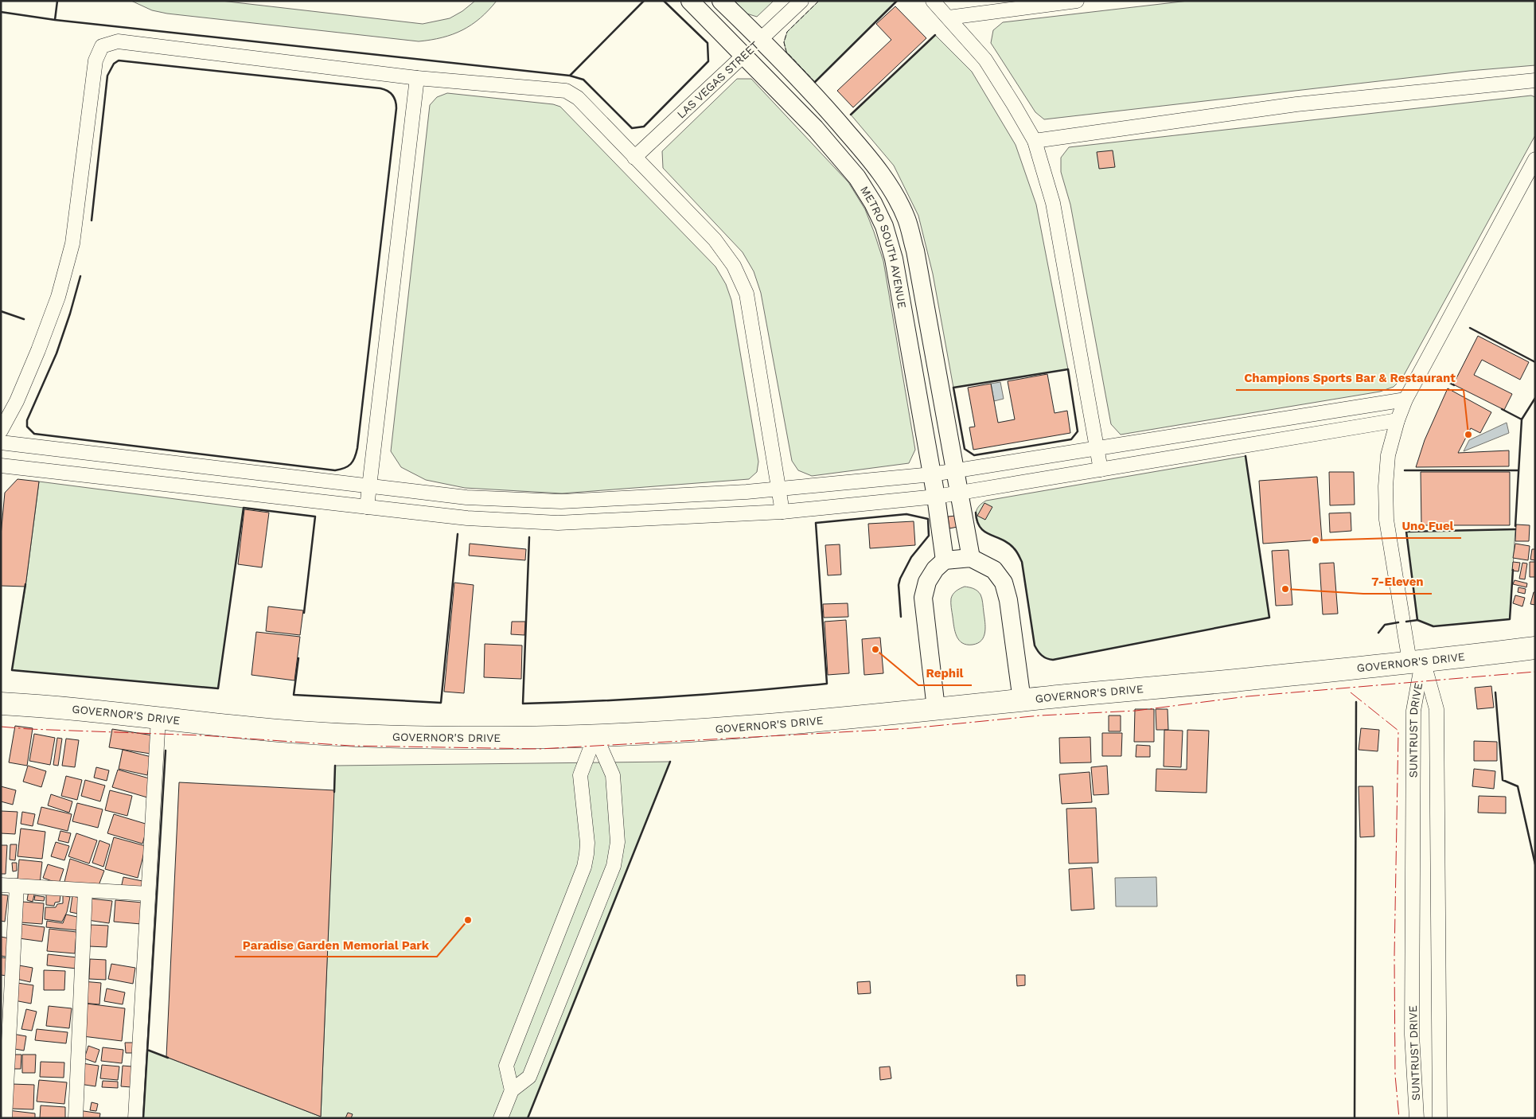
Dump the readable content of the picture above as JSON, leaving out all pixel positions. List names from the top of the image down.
{
  "streets": {
    "main road": ["GOVERNOR'S DRIVE"],
    "street": ["LAS VEGAS STREET", "METRO SOUTH AVENUE", "SUNTRUST DRIVE"]
  },
  "crossings": [
    ["LAS VEGAS STREET", "METRO SOUTH AVENUE"],
    ["GOVERNOR'S DRIVE", "SUNTRUST DRIVE"]
  ],
  "places": [
    "Champions Sports Bar & Restaurant",
    "Uno Fuel",
    "7-Eleven",
    "Rephil",
    "Paradise Garden Memorial Park"
  ]
}
